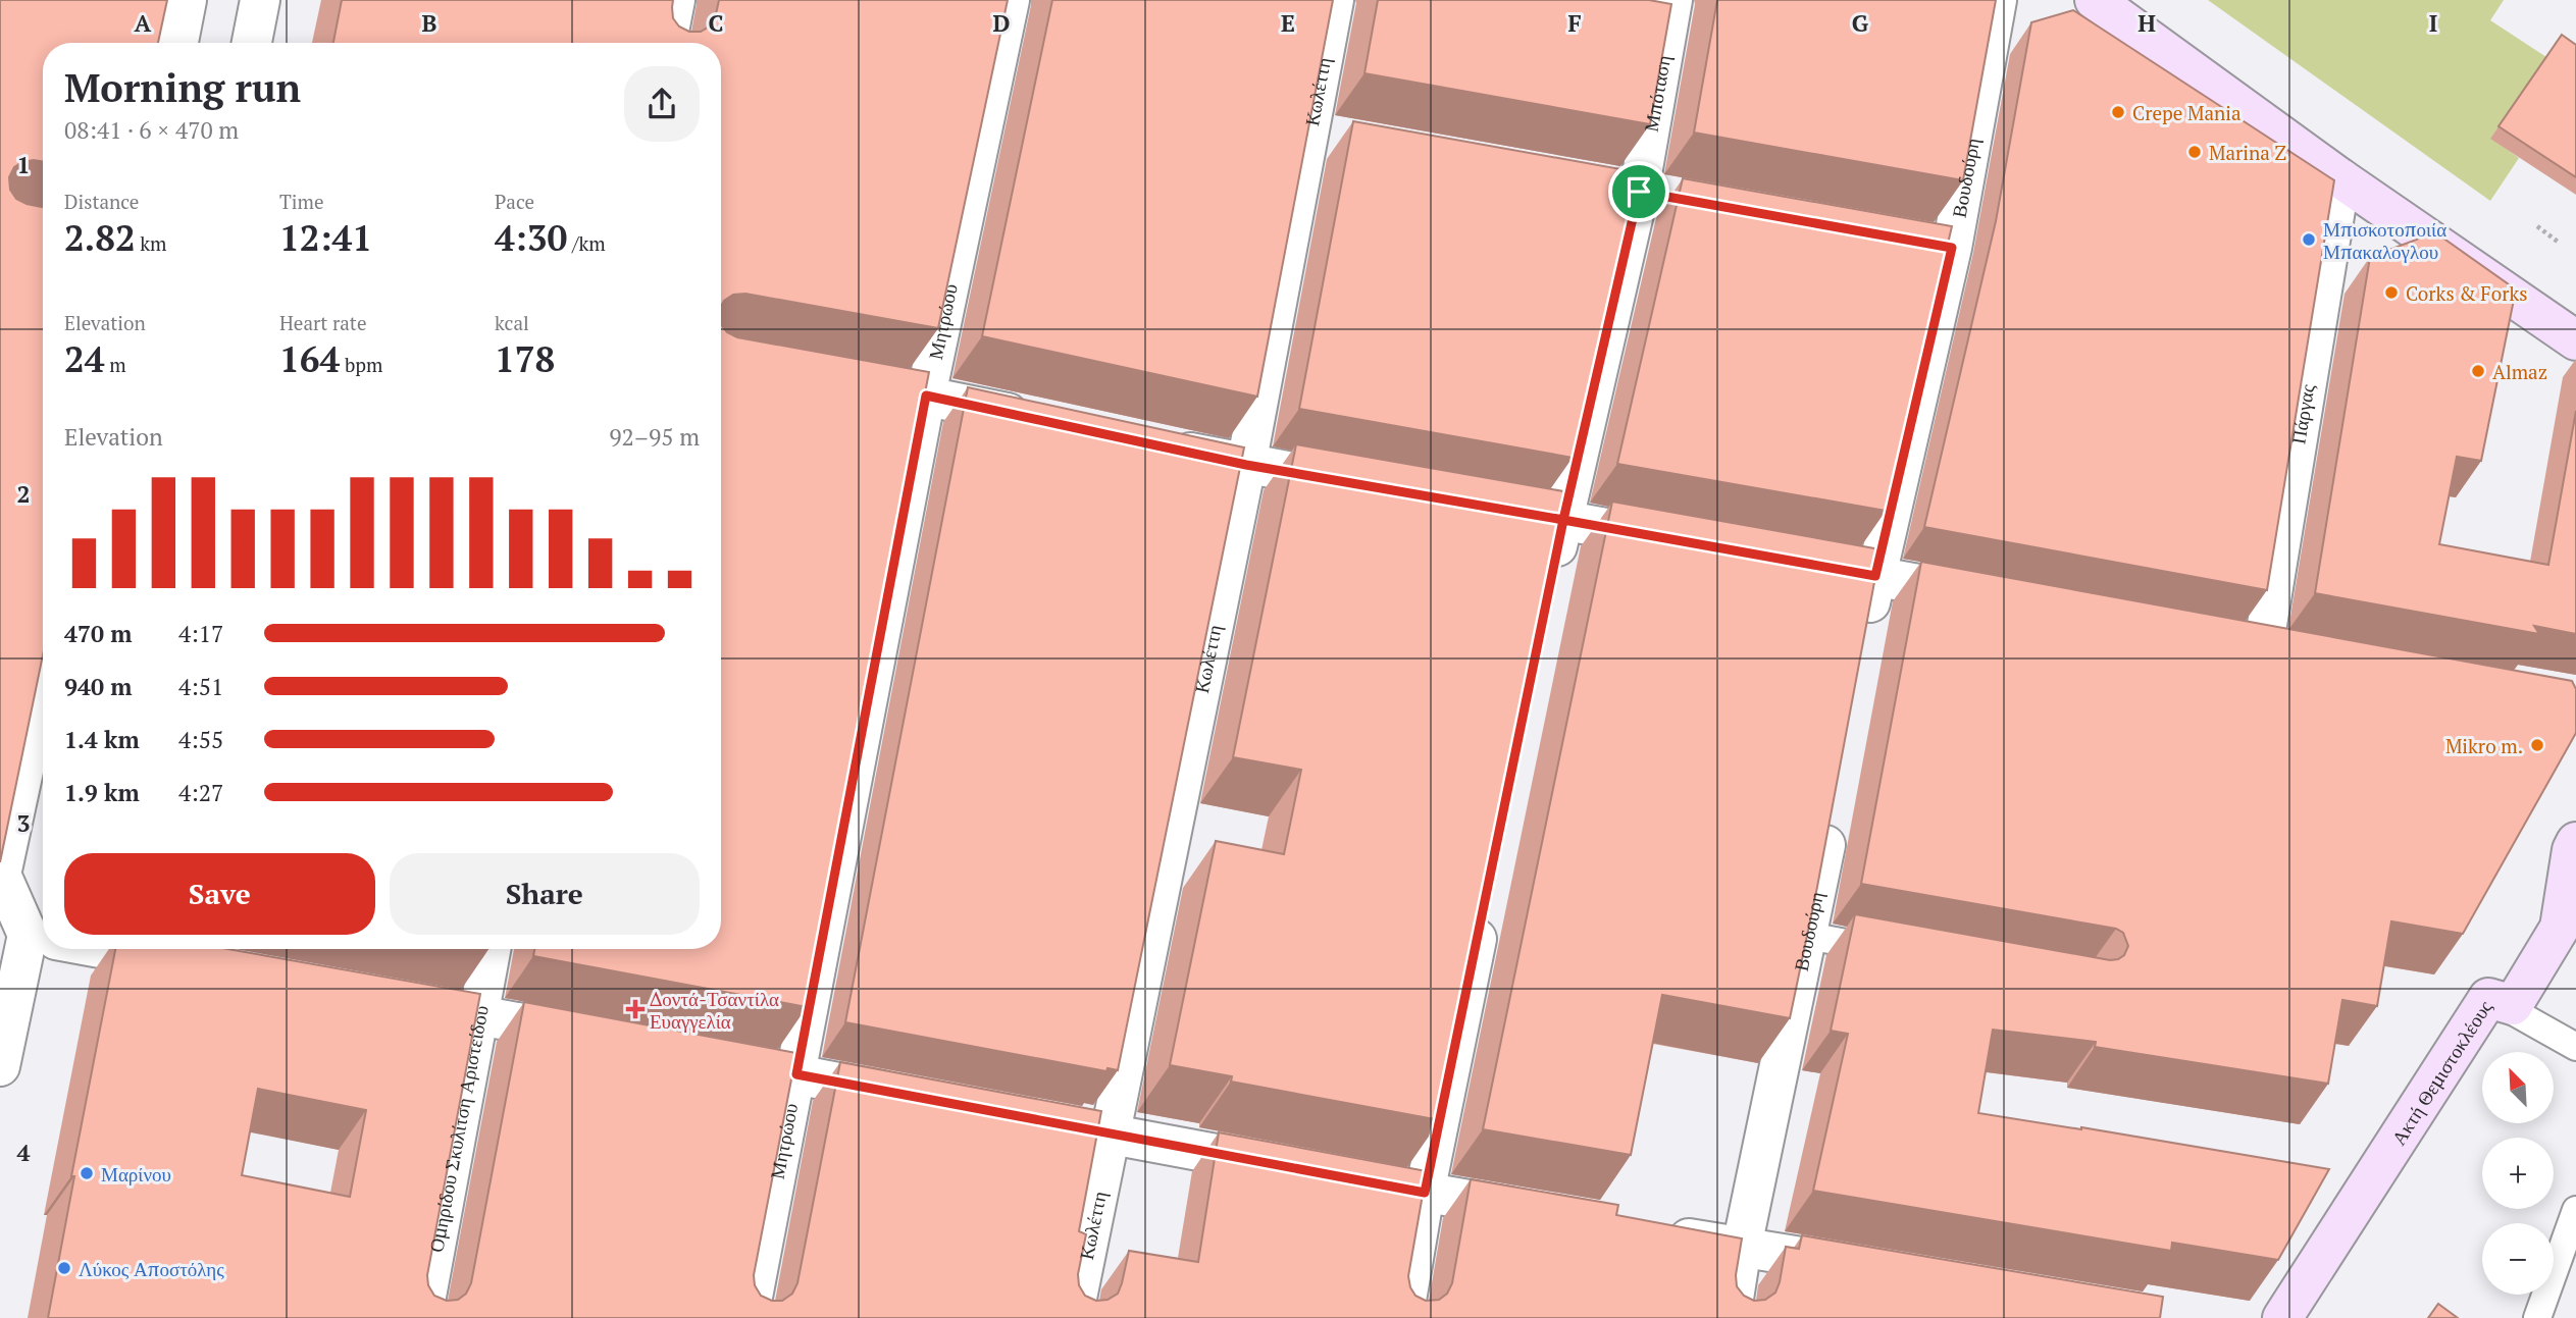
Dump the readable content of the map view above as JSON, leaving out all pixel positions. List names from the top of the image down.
{
  "streets": {
    "main road": ["Ακτή Θεμιστοκλέους"],
    "street": [
      "Κωλέττη",
      "Μπόταση",
      "Βουδούρη",
      "Μητρώου",
      "Πάργας",
      "Ομηρίδου Σκυλίτση Αριστείδου"
    ]
  },
  "places": {
    "other": [
      "Crepe Mania",
      "Marina Z",
      "Μπισκοτοποιία Μπακαλογλου",
      "Corks & Forks",
      "Almaz",
      "Mikro m.",
      "Μαρίνου",
      "Λύκος Αποστόλης"
    ],
    "health": ["Δοντά-Τσαντίλα Ευαγγελία"]
  },
  "north": "top left",
  "page": {
    "heading": ["Morning run", "08:41 · 6 × 470 m"],
    "stats": [
      ["Distance", "2.82 km"],
      ["Time", "12:41"],
      ["Pace", "4:30 /km"],
      ["Elevation", "24 m"],
      ["Heart rate", "164 bpm"],
      ["kcal", "178"]
    ],
    "chart": ["Elevation", "92–95 m"],
    "list": [
      {
        "name": "470 m",
        "note": "4:17"
      },
      {
        "name": "940 m",
        "note": "4:51"
      },
      {
        "name": "1.4 km",
        "note": "4:55"
      },
      {
        "name": "1.9 km",
        "note": "4:27"
      }
    ],
    "buttons": ["Save", "Share"],
    "map_buttons": ["+", "−"]
  },
  "grid": {
    "columns": [
      "A",
      "B",
      "C",
      "D",
      "E",
      "F",
      "G",
      "H",
      "I"
    ],
    "rows": [
      "1",
      "2",
      "3",
      "4"
    ]
  }
}
